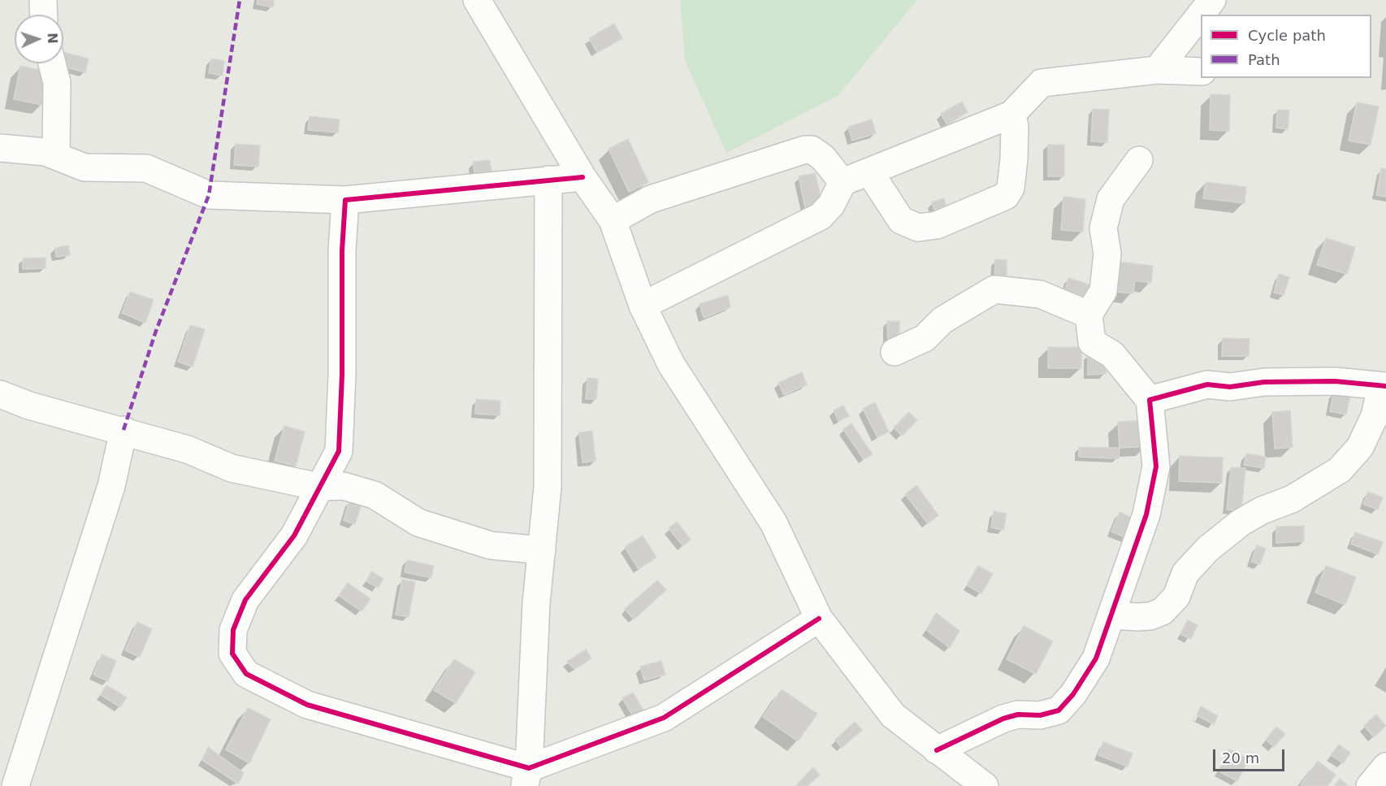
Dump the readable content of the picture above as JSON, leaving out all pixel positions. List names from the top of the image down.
{
  "legend": ["Cycle path", "Path"],
  "scale_bar": "20 m",
  "north": "right"
}
